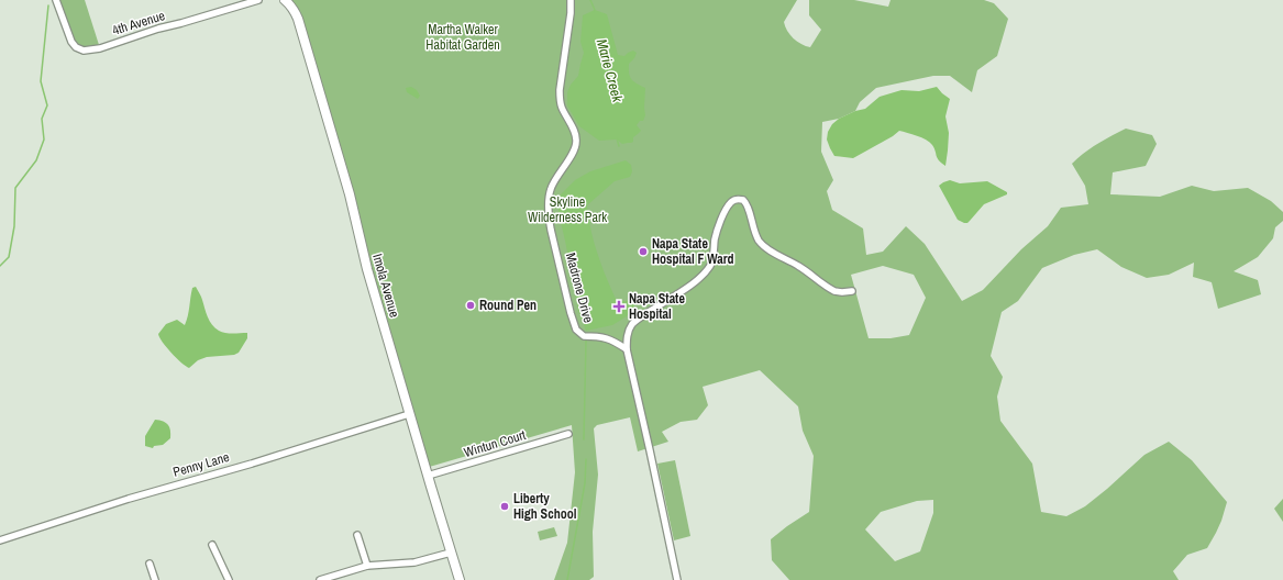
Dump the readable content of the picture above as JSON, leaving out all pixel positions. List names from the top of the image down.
{
  "streets": {
    "street": [
      "4th Avenue",
      "Imola Avenue",
      "Madrone Drive",
      "Wintun Court",
      "Penny Lane"
    ]
  },
  "crossings": [
    ["Imola Avenue", "Wintun Court"],
    ["Imola Avenue", "Penny Lane"]
  ],
  "water": ["Marie Creek"],
  "parks": ["Martha Walker Habitat Garden", "Skyline Wilderness Park"],
  "places": {
    "other": ["Napa State Hospital F Ward", "Round Pen", "Liberty High School"],
    "health": ["Napa State Hospital"]
  }
}
